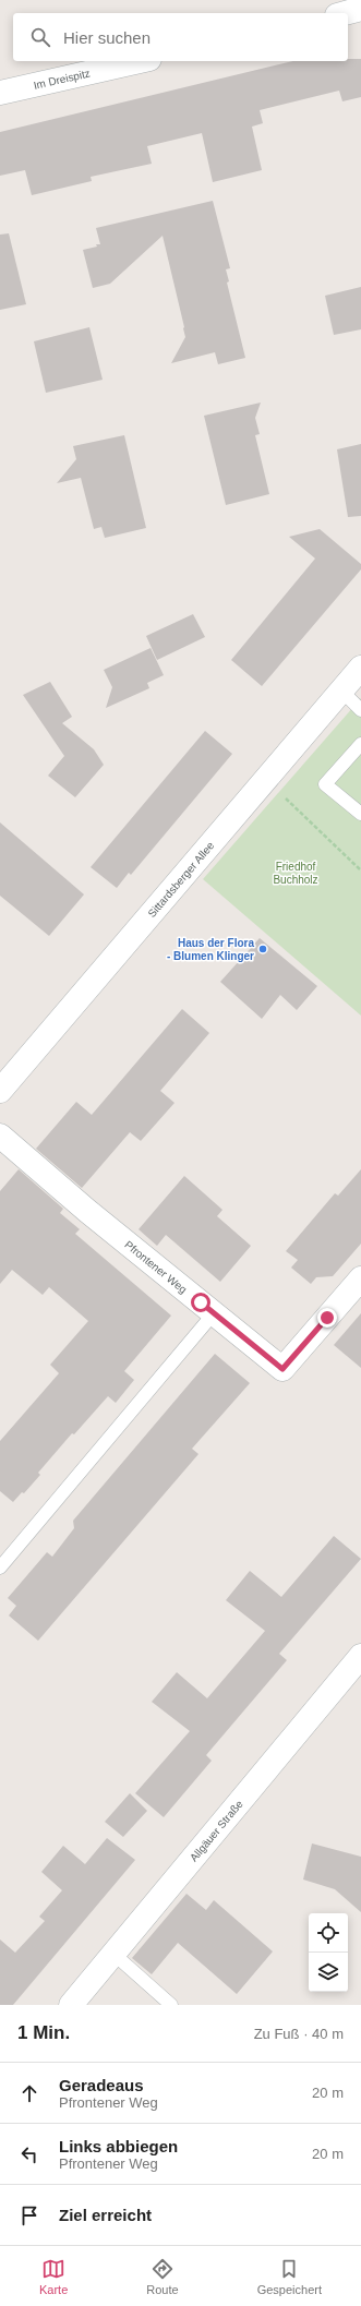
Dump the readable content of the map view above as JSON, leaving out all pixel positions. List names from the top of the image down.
{
  "streets": {
    "street": [
      "Im Dreispitz",
      "Sittardsberger Allee",
      "Pfrontener Weg",
      "Allgäuer Straße"
    ]
  },
  "parks": ["Friedhof Buchholz"],
  "places": ["Haus der Flora - Blumen Klinger"],
  "page": {
    "search": "Hier suchen",
    "heading": ["1 Min.", "Zu Fuß · 40 m"],
    "list": [
      ["Geradeaus", "Pfrontener Weg", "20 m"],
      ["Links abbiegen", "Pfrontener Weg", "20 m"],
      "Ziel erreicht"
    ],
    "nav": ["Karte", "Route", "Gespeichert"]
  }
}
